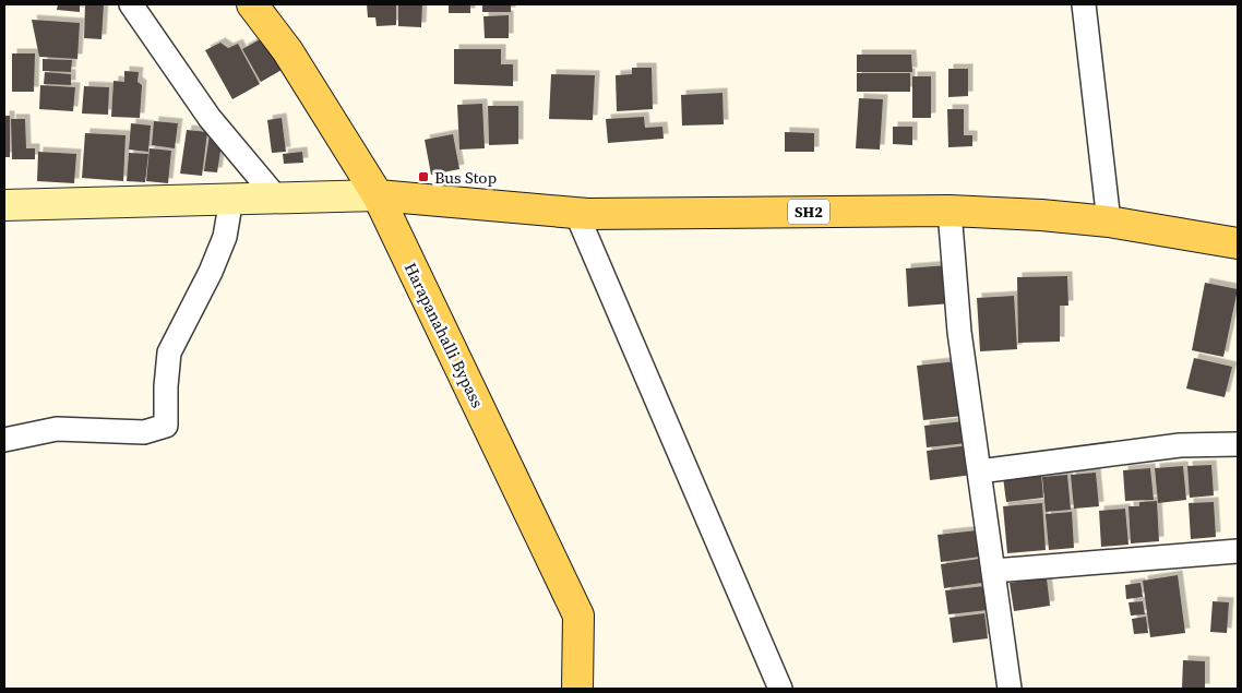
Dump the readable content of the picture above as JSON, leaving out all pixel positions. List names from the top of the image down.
{
  "streets": {
    "main road": ["SH2", "Harapanahalli Bypass"]
  },
  "crossings": [
    ["SH2", "Harapanahalli Bypass"]
  ],
  "places": {
    "transit": ["Bus Stop"]
  }
}
